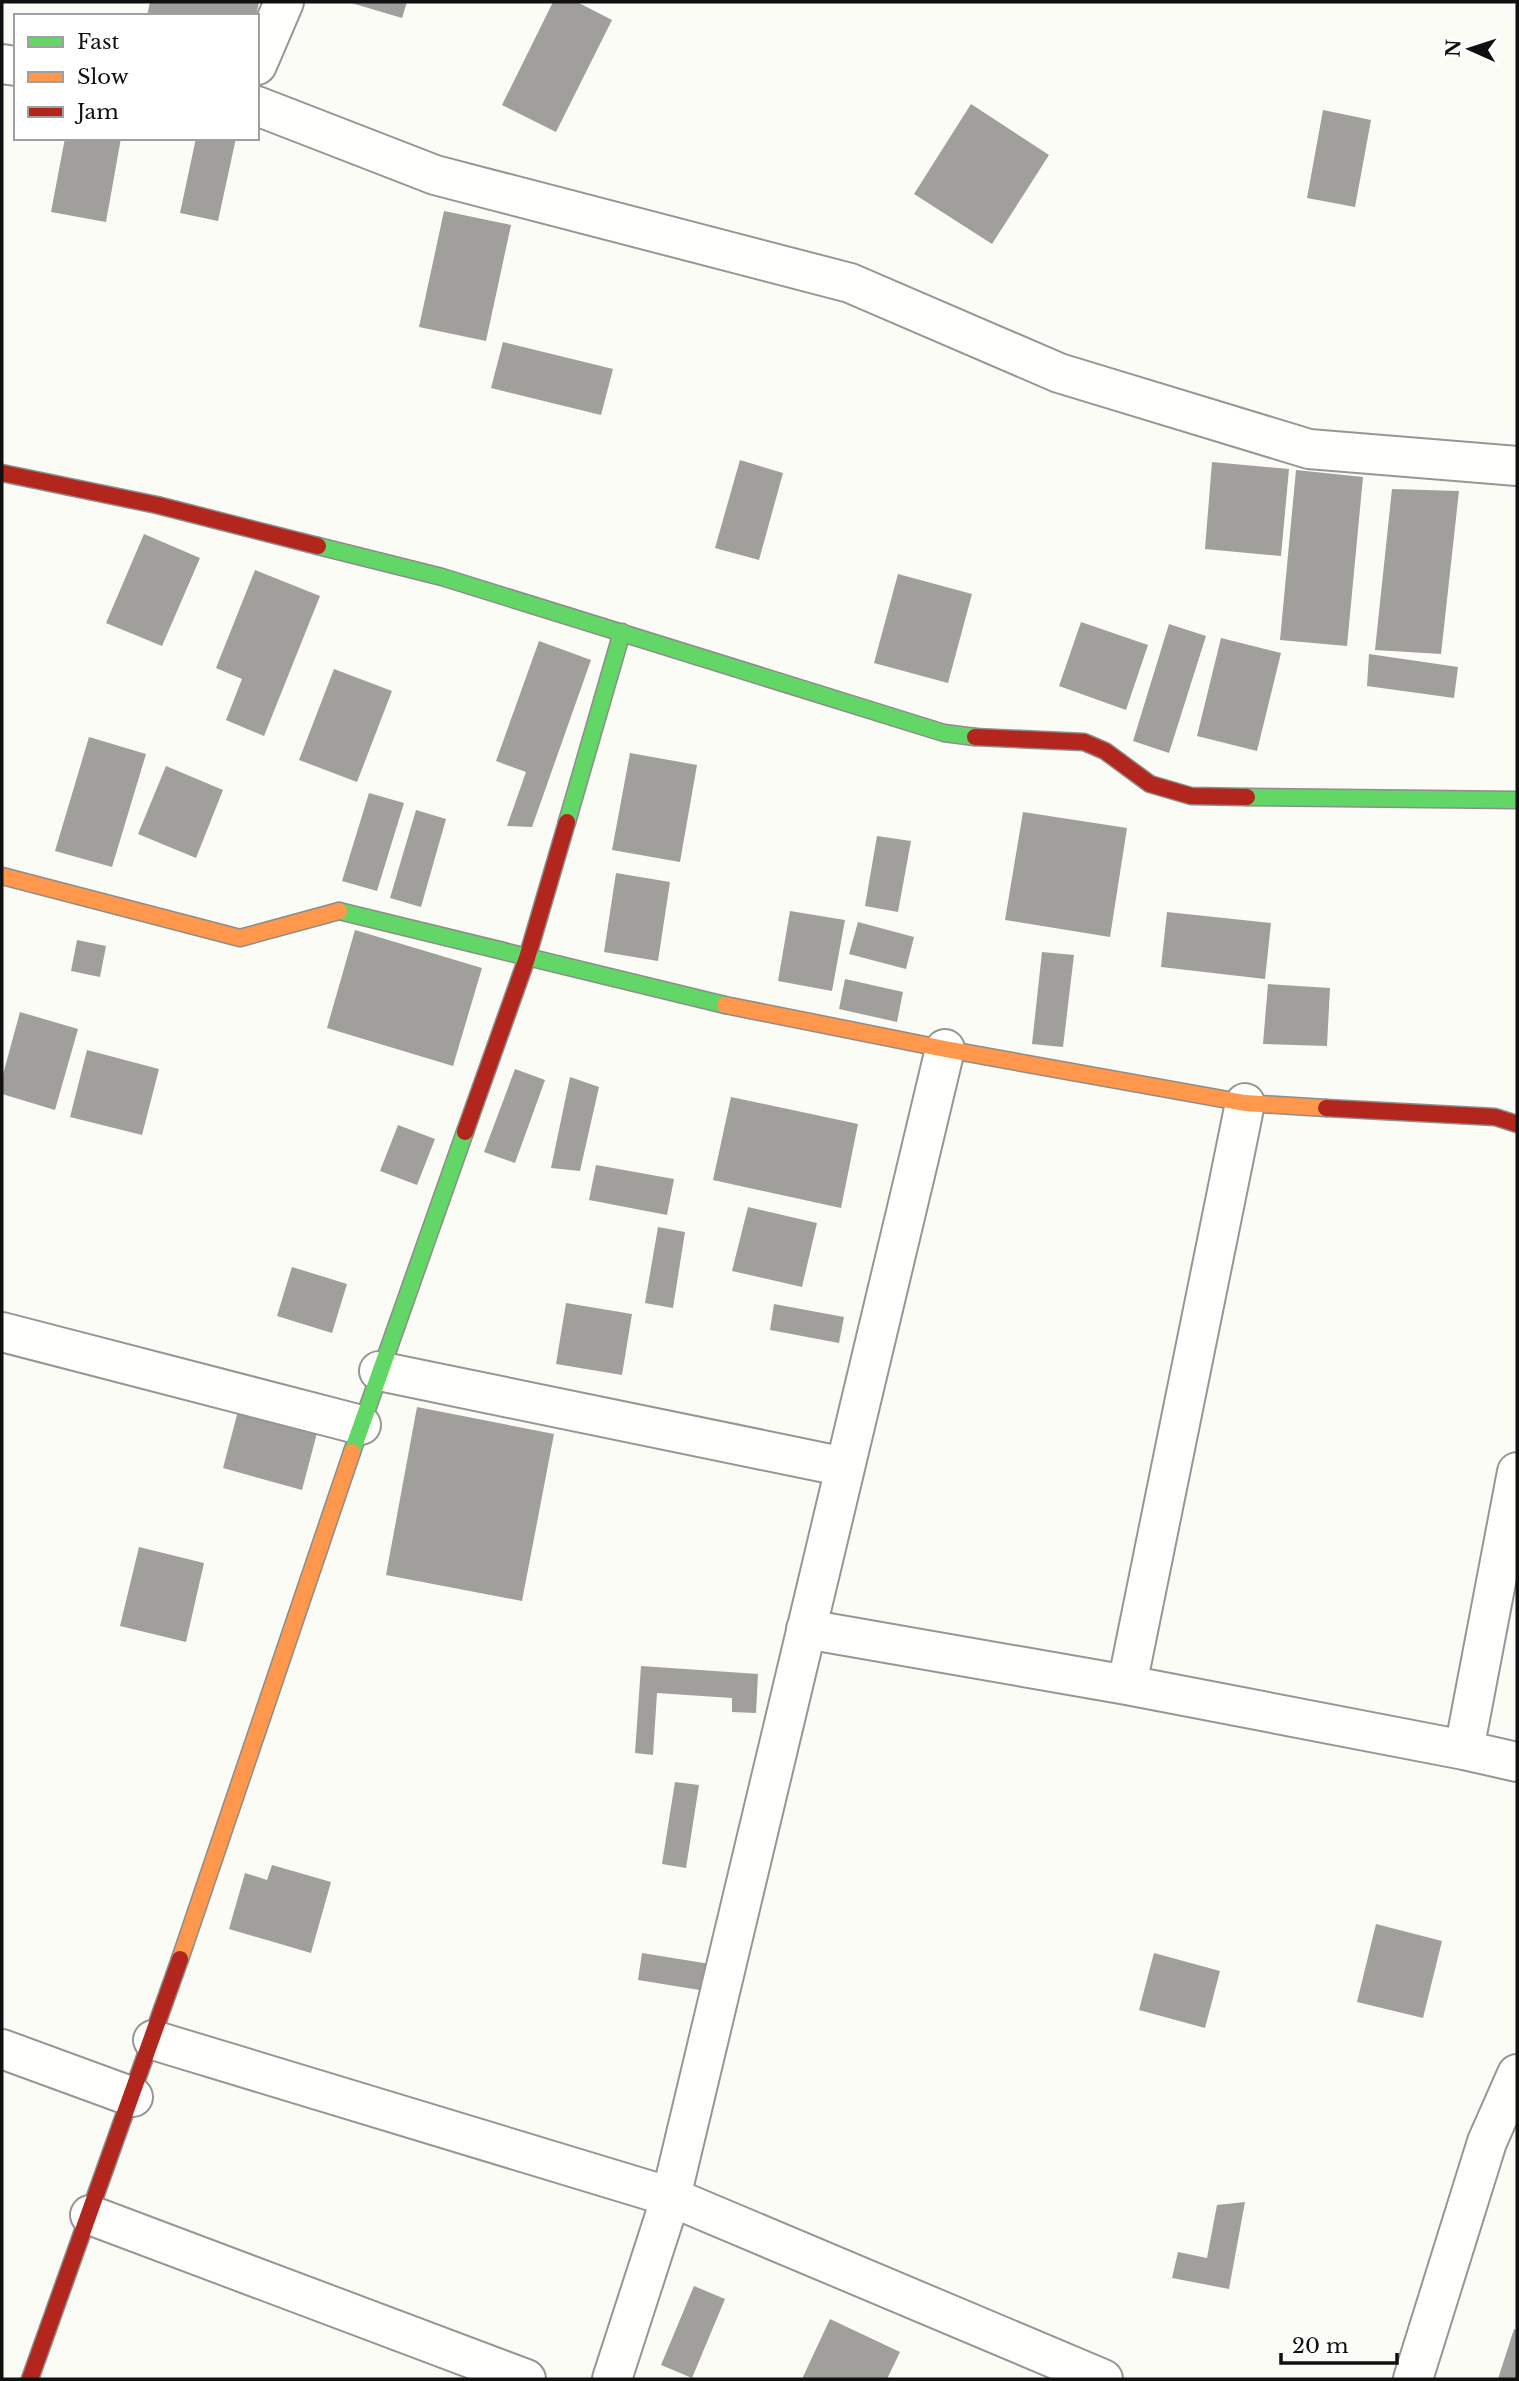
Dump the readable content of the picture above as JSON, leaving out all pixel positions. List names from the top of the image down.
{
  "legend": ["Fast", "Slow", "Jam"],
  "scale_bar": "20 m",
  "north": "left"
}
